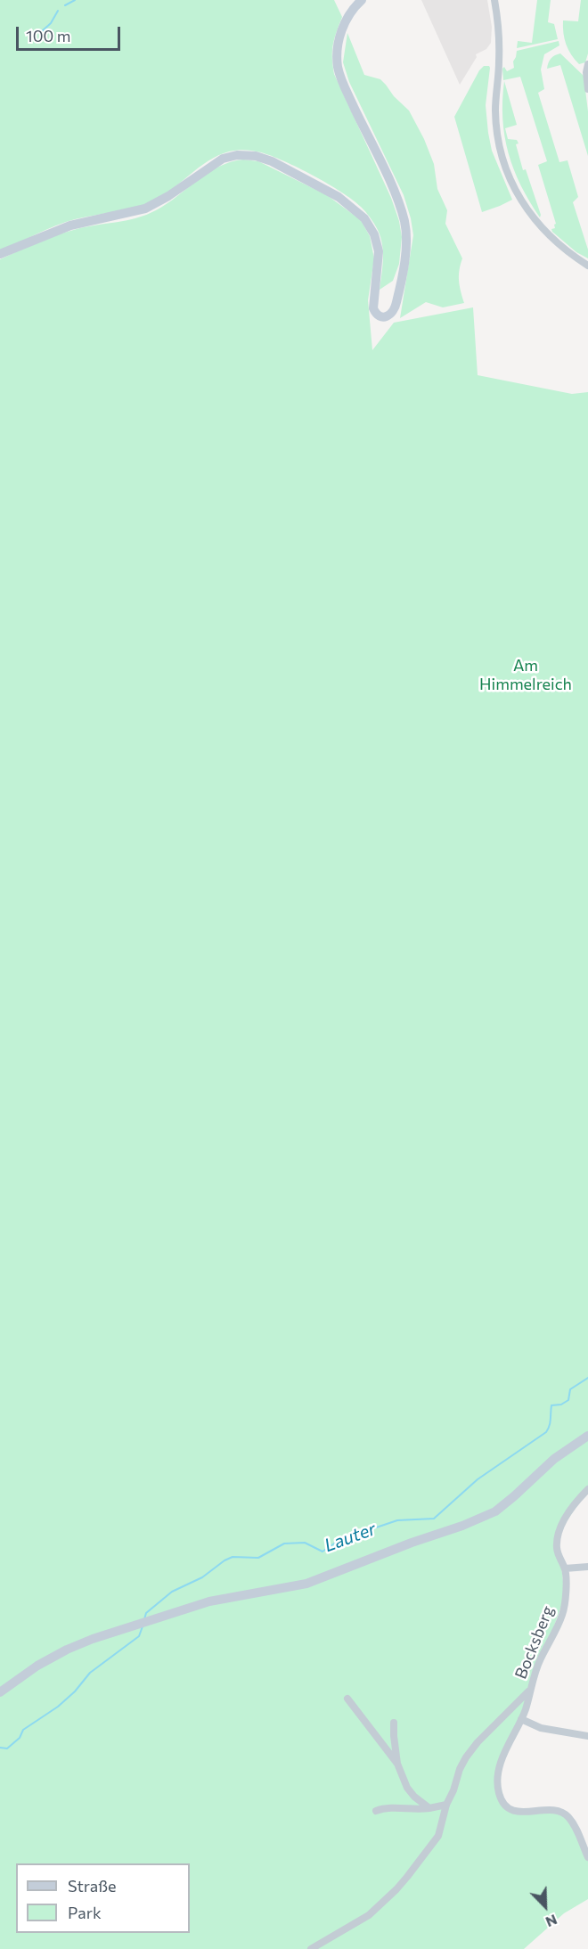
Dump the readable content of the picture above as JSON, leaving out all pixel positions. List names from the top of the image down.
{
  "streets": {
    "street": ["Bocksberg"]
  },
  "water": ["Lauter"],
  "parks": ["Am Himmelreich"],
  "legend": ["Straße", "Park"],
  "scale_bar": "100 m",
  "north": "bottom right"
}
